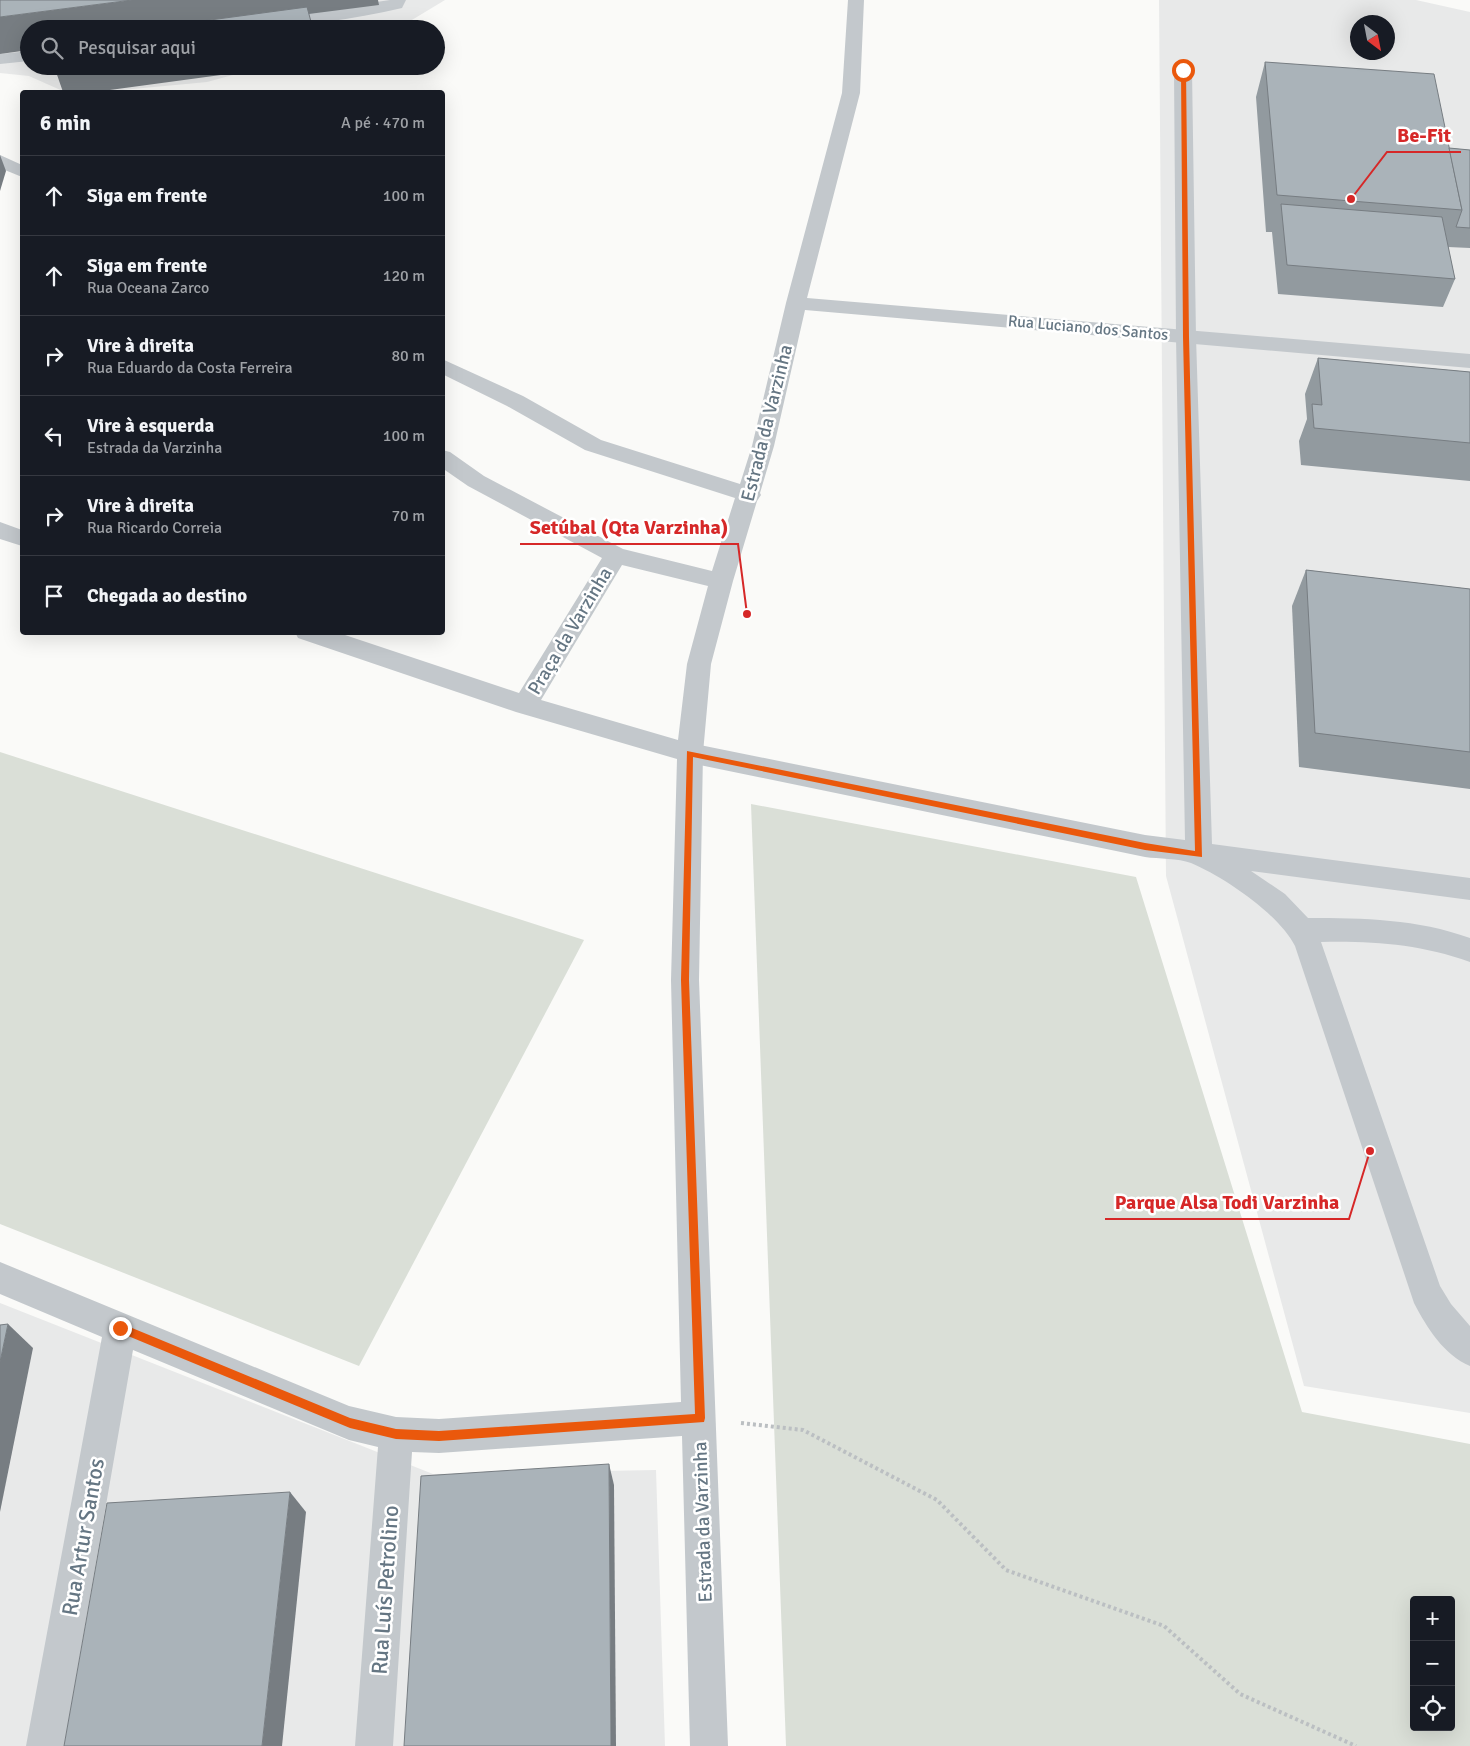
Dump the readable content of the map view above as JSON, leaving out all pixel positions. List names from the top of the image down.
{
  "streets": {
    "street": [
      "Rua Luciano dos Santos",
      "Estrada da Varzinha",
      "Praça da Varzinha",
      "Rua Artur Santos",
      "Rua Luís Petrolino"
    ]
  },
  "crossings": [
    ["Rua Luciano dos Santos", "Estrada da Varzinha"],
    ["Estrada da Varzinha", "Praça da Varzinha"]
  ],
  "places": ["Be-Fit", "Setúbal (Qta Varzinha)", "Parque Alsa Todi Varzinha"],
  "north": "bottom right",
  "page": {
    "search": "Pesquisar aqui",
    "heading": ["6 min", "A pé · 470 m"],
    "list": [
      ["Siga em frente", "100 m"],
      ["Siga em frente", "Rua Oceana Zarco", "120 m"],
      ["Vire à direita", "Rua Eduardo da Costa Ferreira", "80 m"],
      ["Vire à esquerda", "Estrada da Varzinha", "100 m"],
      ["Vire à direita", "Rua Ricardo Correia", "70 m"],
      "Chegada ao destino"
    ],
    "map_buttons": ["+", "−"]
  }
}
